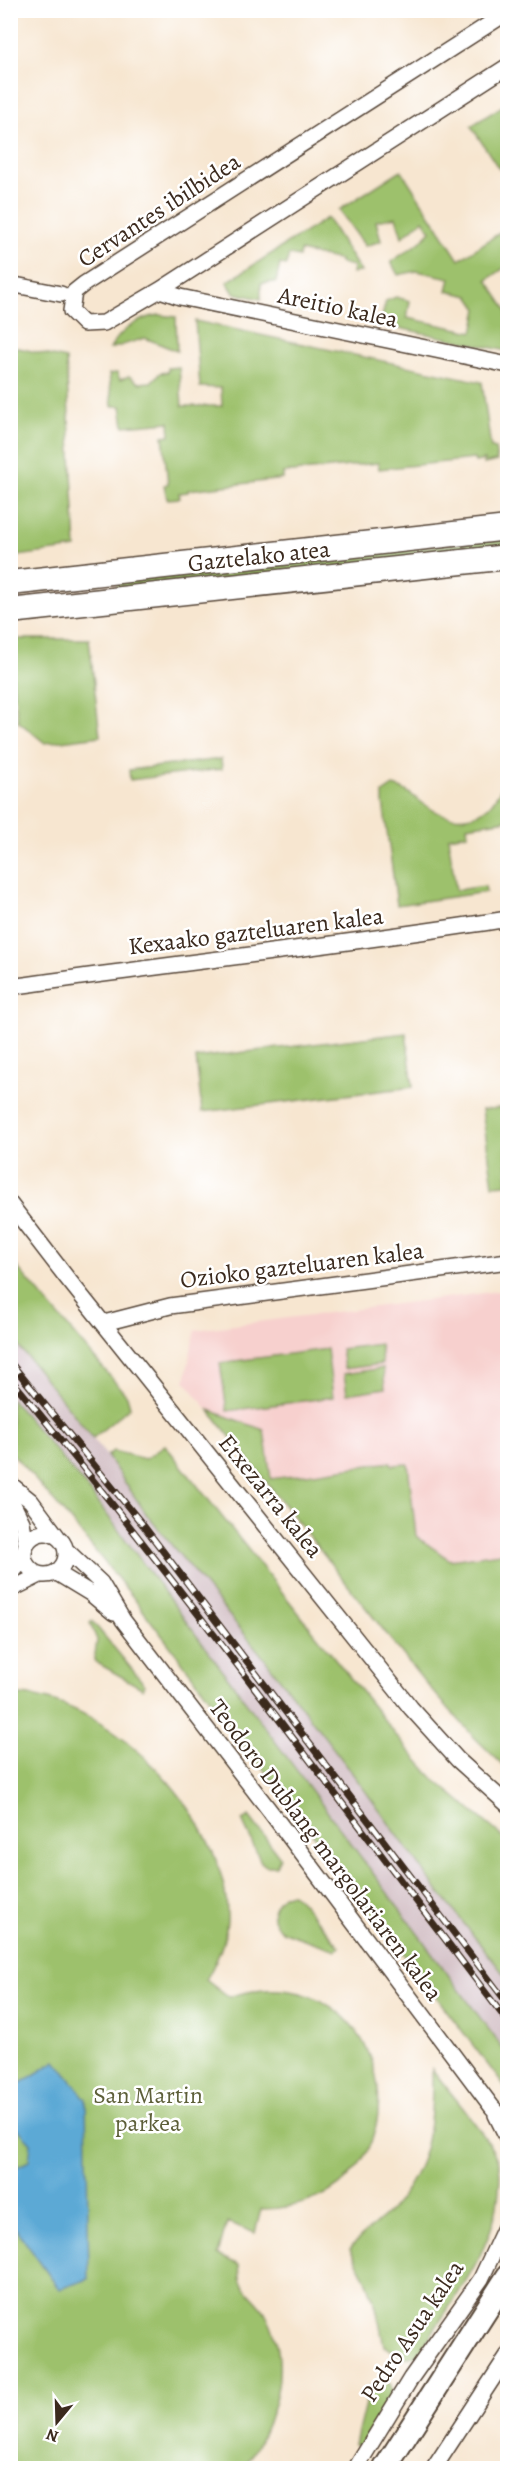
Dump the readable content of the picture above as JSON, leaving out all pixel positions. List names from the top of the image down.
{
  "streets": {
    "main road": ["Gaztelako atea", "Pedro Asua kalea"],
    "street": [
      "Cervantes ibilbidea",
      "Areitio kalea",
      "Kexaako gazteluaren kalea",
      "Ozioko gazteluaren kalea",
      "Etxezarra kalea",
      "Teodoro Dublang margolariaren kalea"
    ]
  },
  "crossings": [
    ["Cervantes ibilbidea", "Areitio kalea"],
    ["Ozioko gazteluaren kalea", "Etxezarra kalea"]
  ],
  "parks": ["San Martin parkea"],
  "north": "bottom"
}
